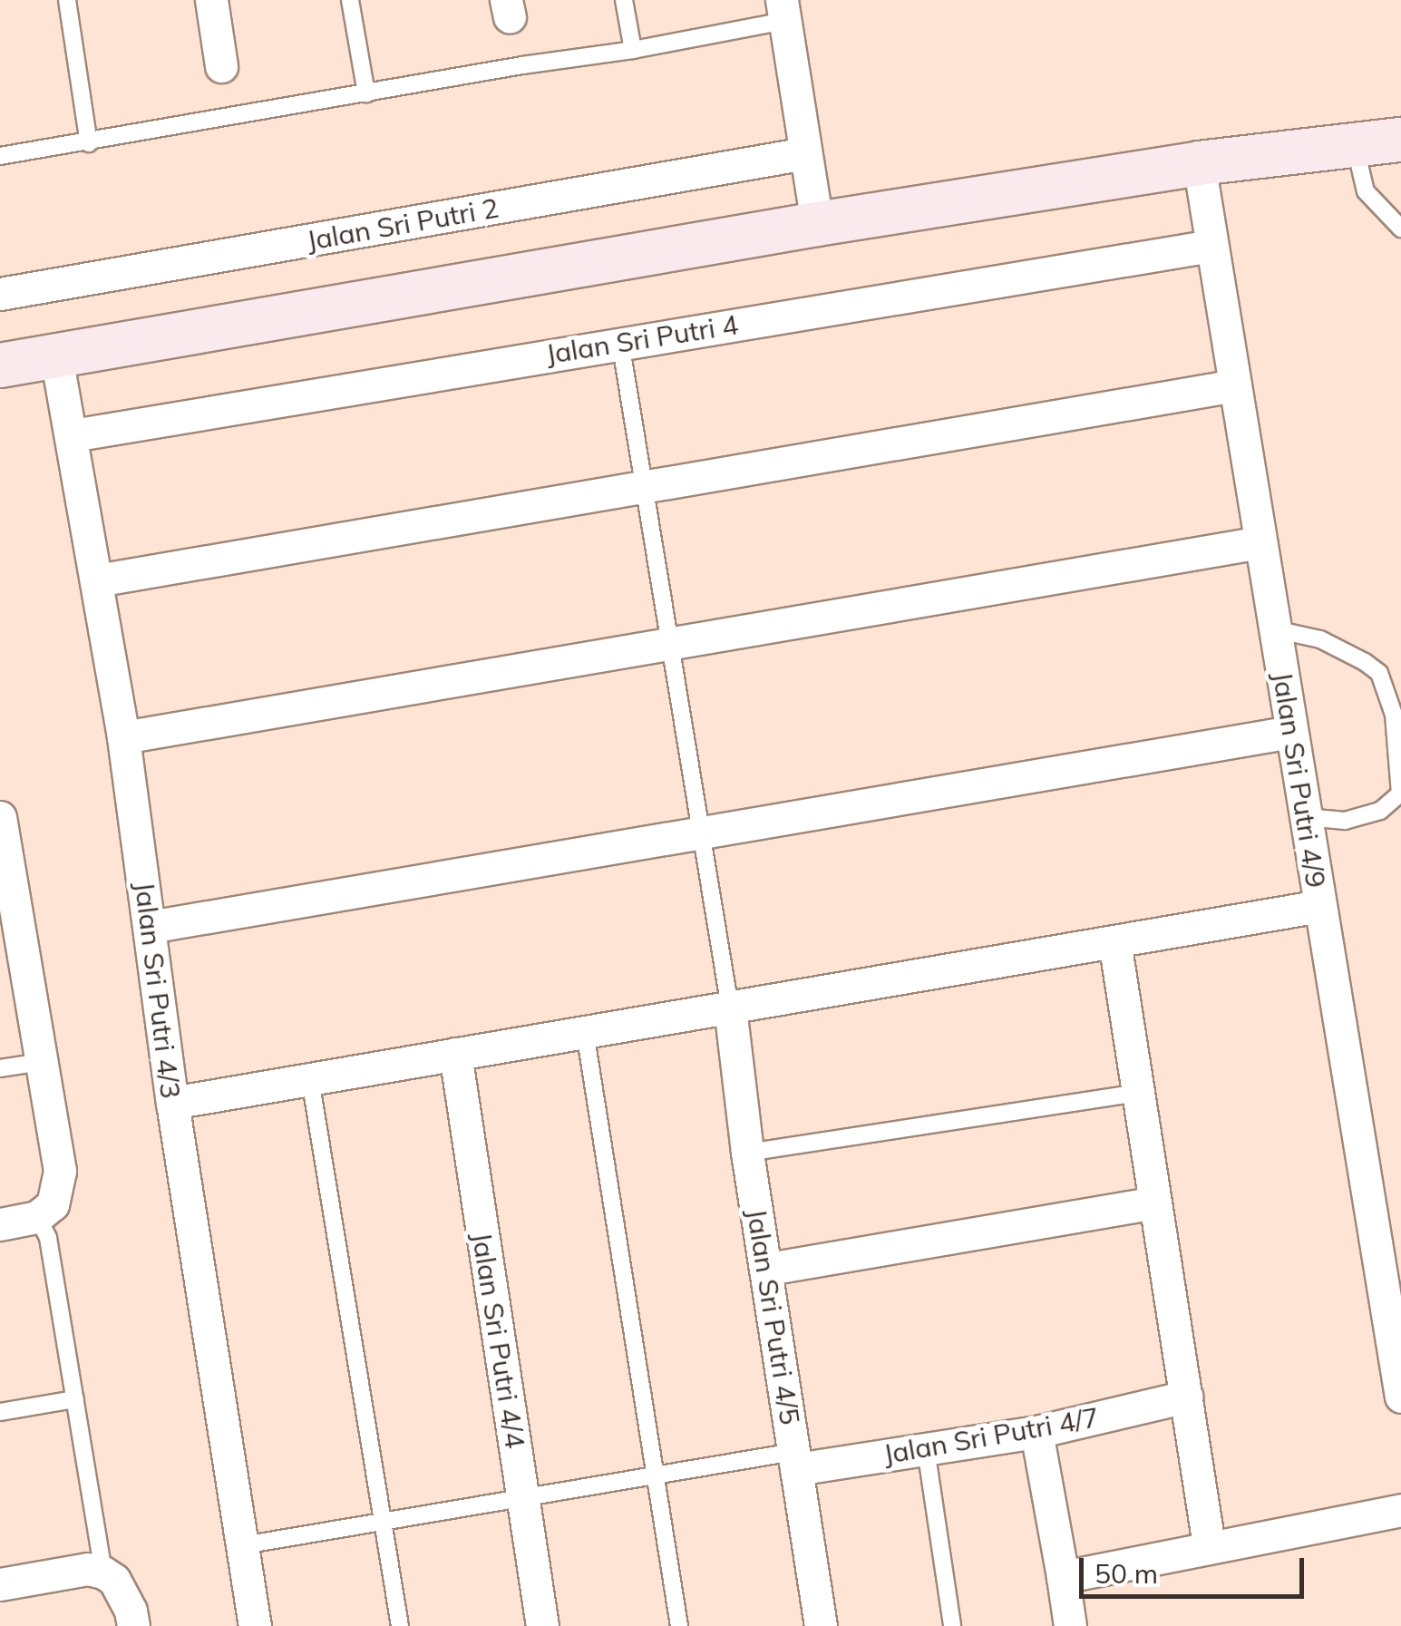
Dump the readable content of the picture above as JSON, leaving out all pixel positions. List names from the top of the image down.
{
  "streets": {
    "street": [
      "Jalan Sri Putri 2",
      "Jalan Sri Putri 4",
      "Jalan Sri Putri 4/9",
      "Jalan Sri Putri 4/3",
      "Jalan Sri Putri 4/5",
      "Jalan Sri Putri 4/4",
      "Jalan Sri Putri 4/7"
    ]
  },
  "crossings": [
    ["Jalan Sri Putri 4", "Jalan Sri Putri 4/9"],
    ["Jalan Sri Putri 4", "Jalan Sri Putri 4/3"],
    ["Jalan Sri Putri 4/5", "Jalan Sri Putri 4/7"]
  ],
  "scale_bar": "50 m"
}
